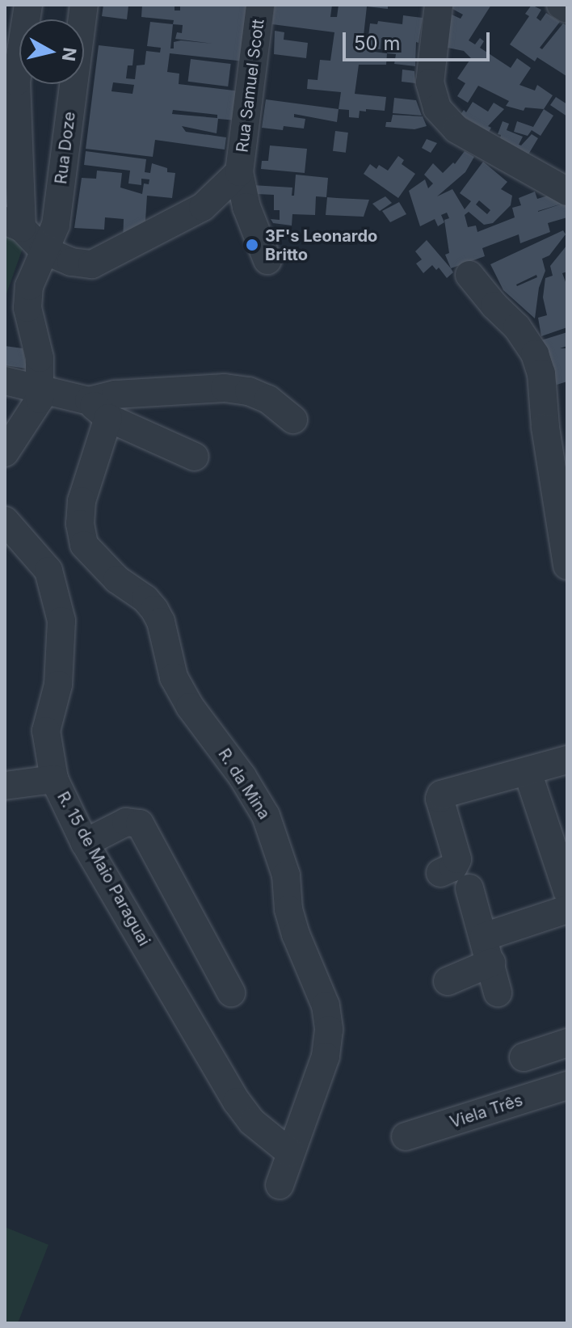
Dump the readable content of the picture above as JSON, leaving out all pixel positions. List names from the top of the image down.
{
  "streets": {
    "street": [
      "Rua Samuel Scott",
      "Rua Doze",
      "R. da Mina",
      "R. 15 de Maio Paraguai",
      "Viela Três"
    ]
  },
  "crossings": [
    ["Rua Samuel Scott", "Rua Doze"],
    ["R. da Mina", "R. 15 de Maio Paraguai"]
  ],
  "places": ["3F's Leonardo Britto"],
  "scale_bar": "50 m",
  "north": "right"
}
